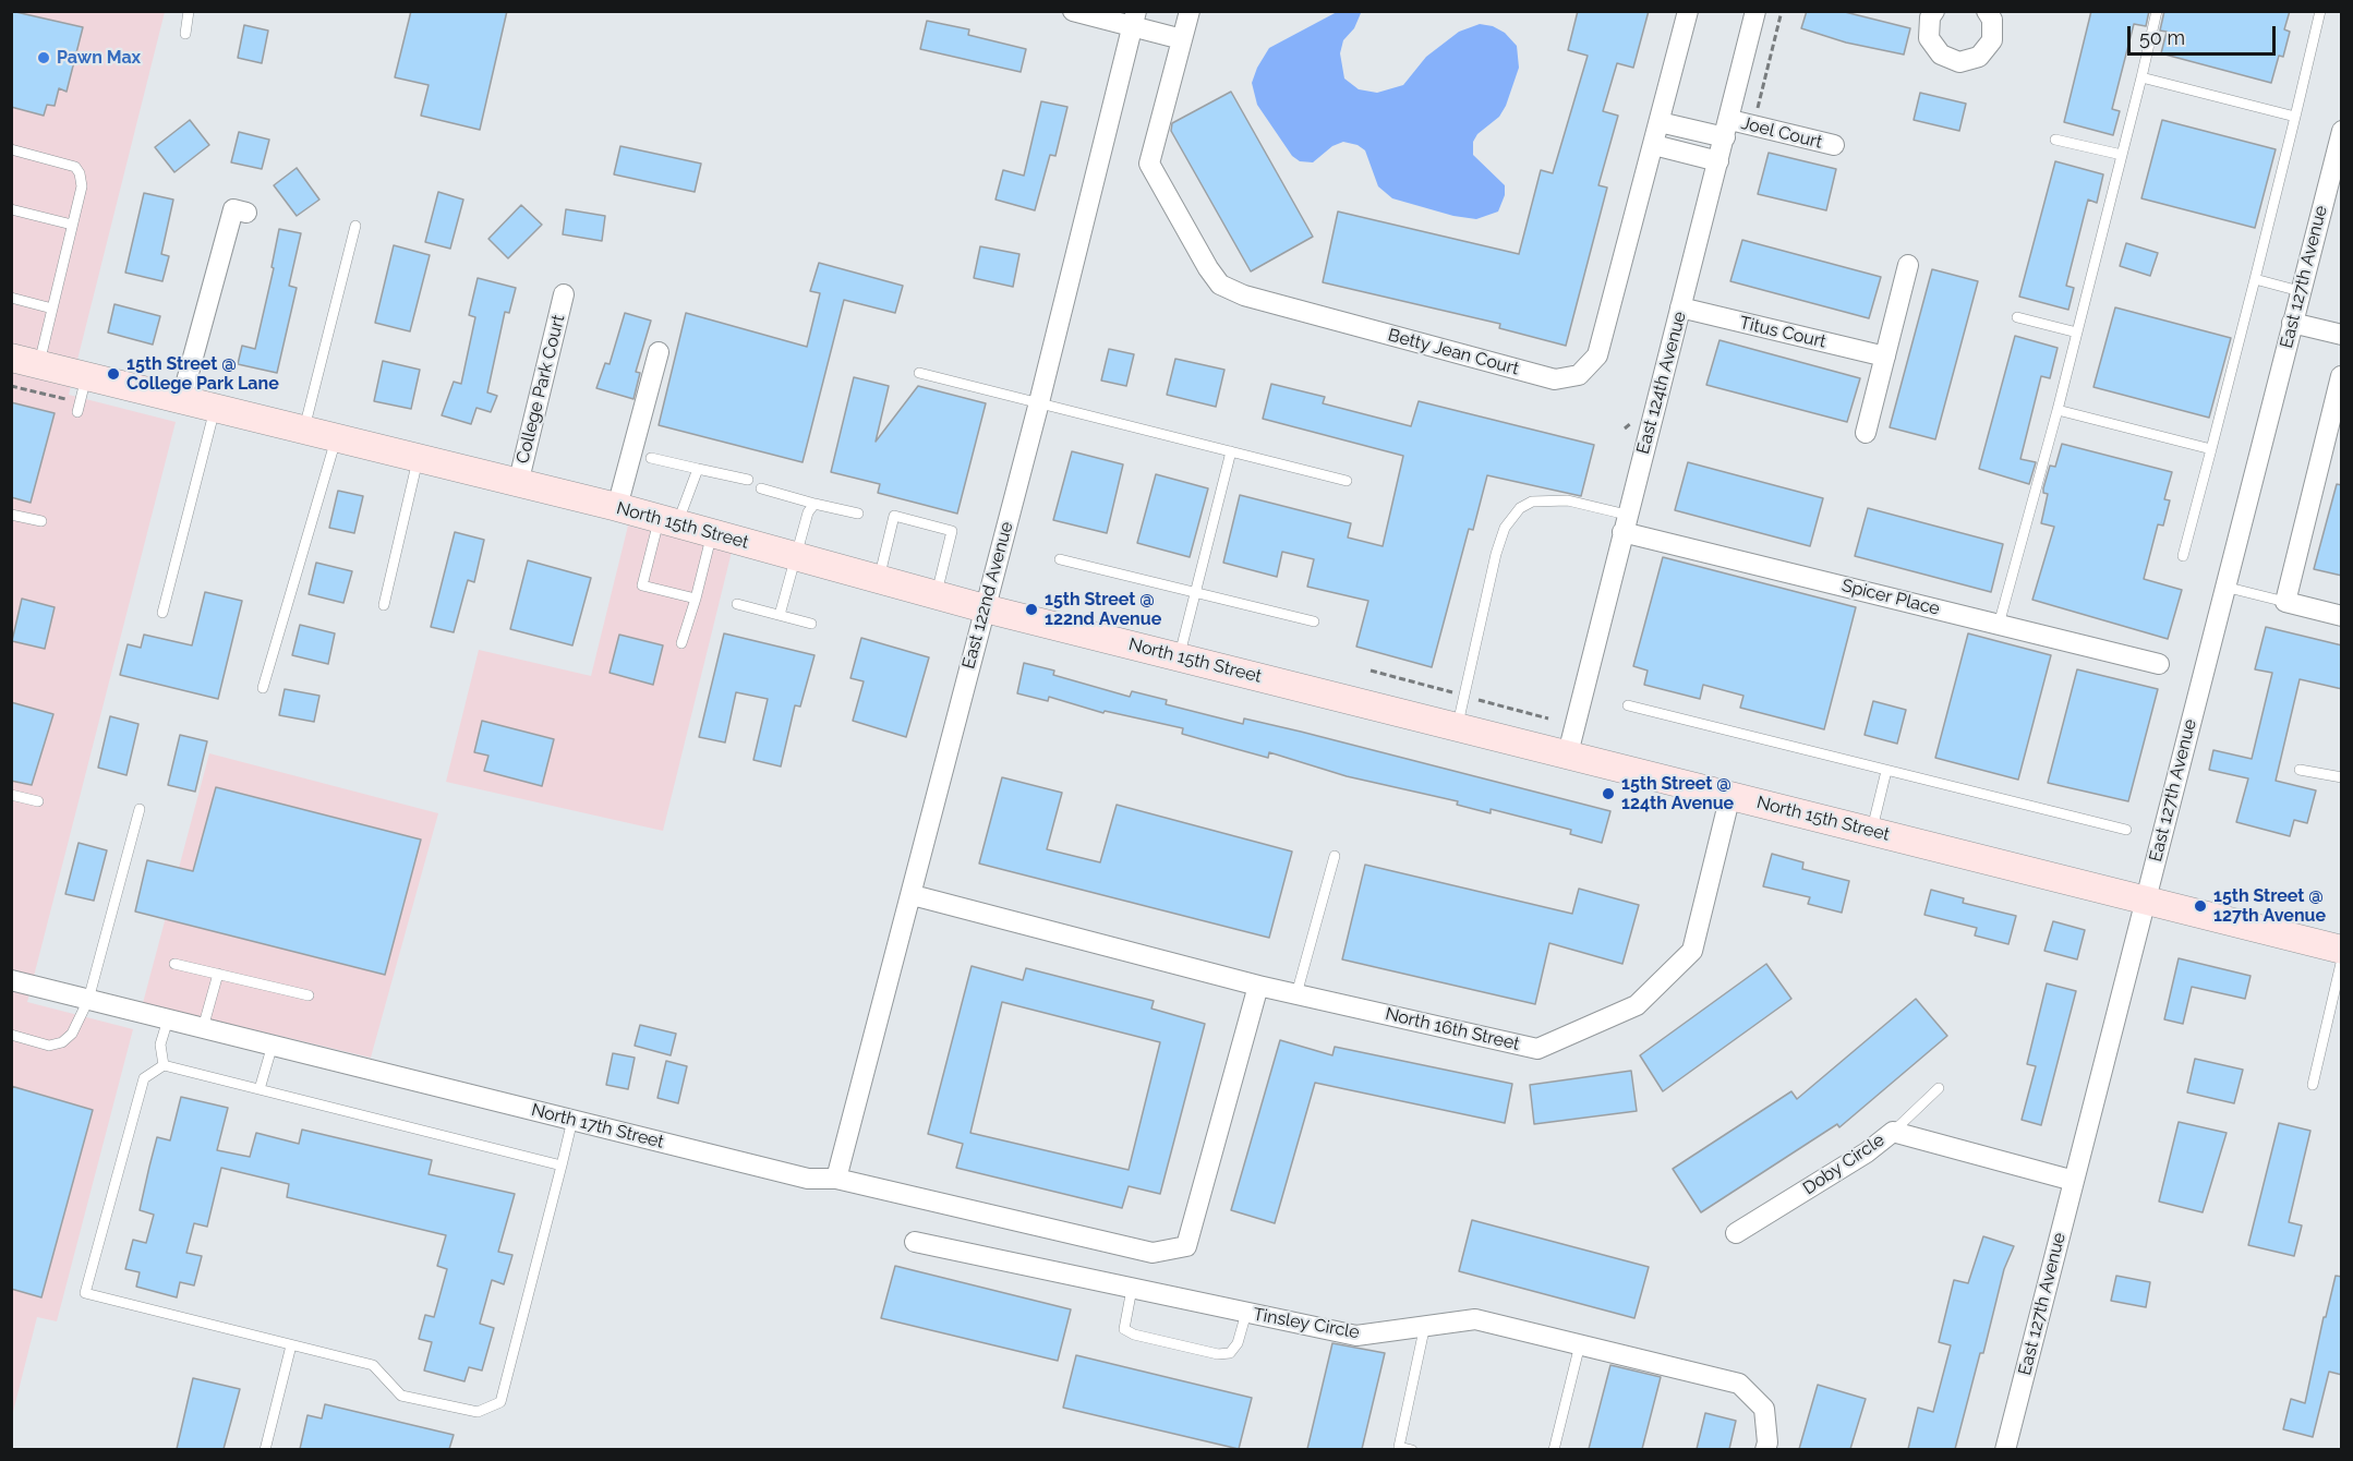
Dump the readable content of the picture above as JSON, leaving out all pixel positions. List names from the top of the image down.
{
  "streets": {
    "street": [
      "Joel Court",
      "East 127th Avenue",
      "Titus Court",
      "Betty Jean Court",
      "East 124th Avenue",
      "College Park Court",
      "North 15th Street",
      "East 122nd Avenue",
      "Spicer Place",
      "North 16th Street",
      "North 17th Street",
      "Doby Circle",
      "Tinsley Circle"
    ]
  },
  "crossings": [
    ["Joel Court", "Betty Jean Court"],
    ["Joel Court", "East 124th Avenue"],
    ["East 127th Avenue", "North 15th Street"],
    ["East 127th Avenue", "Doby Circle"],
    ["Titus Court", "East 124th Avenue"],
    ["East 124th Avenue", "North 15th Street"],
    ["East 124th Avenue", "Spicer Place"],
    ["College Park Court", "North 15th Street"],
    ["North 15th Street", "East 122nd Avenue"],
    ["North 15th Street", "North 16th Street"],
    ["East 122nd Avenue", "North 16th Street"],
    ["East 122nd Avenue", "North 17th Street"],
    ["North 16th Street", "North 17th Street"]
  ],
  "places": [
    "Pawn Max",
    "15th Street @ College Park Lane",
    "15th Street @ 122nd Avenue",
    "15th Street @ 124th Avenue",
    "15th Street @ 127th Avenue"
  ],
  "scale_bar": "50 m"
}
